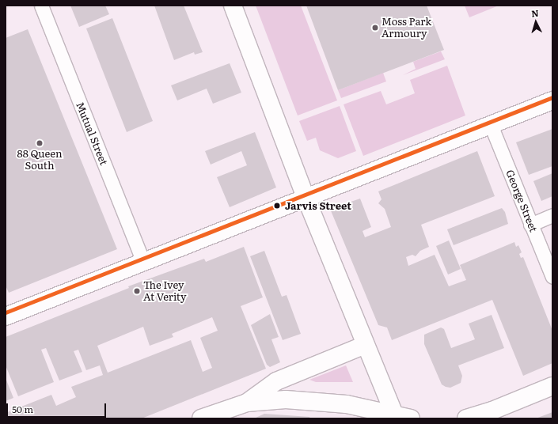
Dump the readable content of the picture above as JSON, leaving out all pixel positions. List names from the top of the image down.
{
  "streets": {
    "street": ["Mutual Street", "George Street"]
  },
  "places": [
    "Moss Park Armoury",
    "88 Queen South",
    "Jarvis Street",
    "The Ivey At Verity"
  ],
  "scale_bar": "50 m",
  "north": "top"
}
